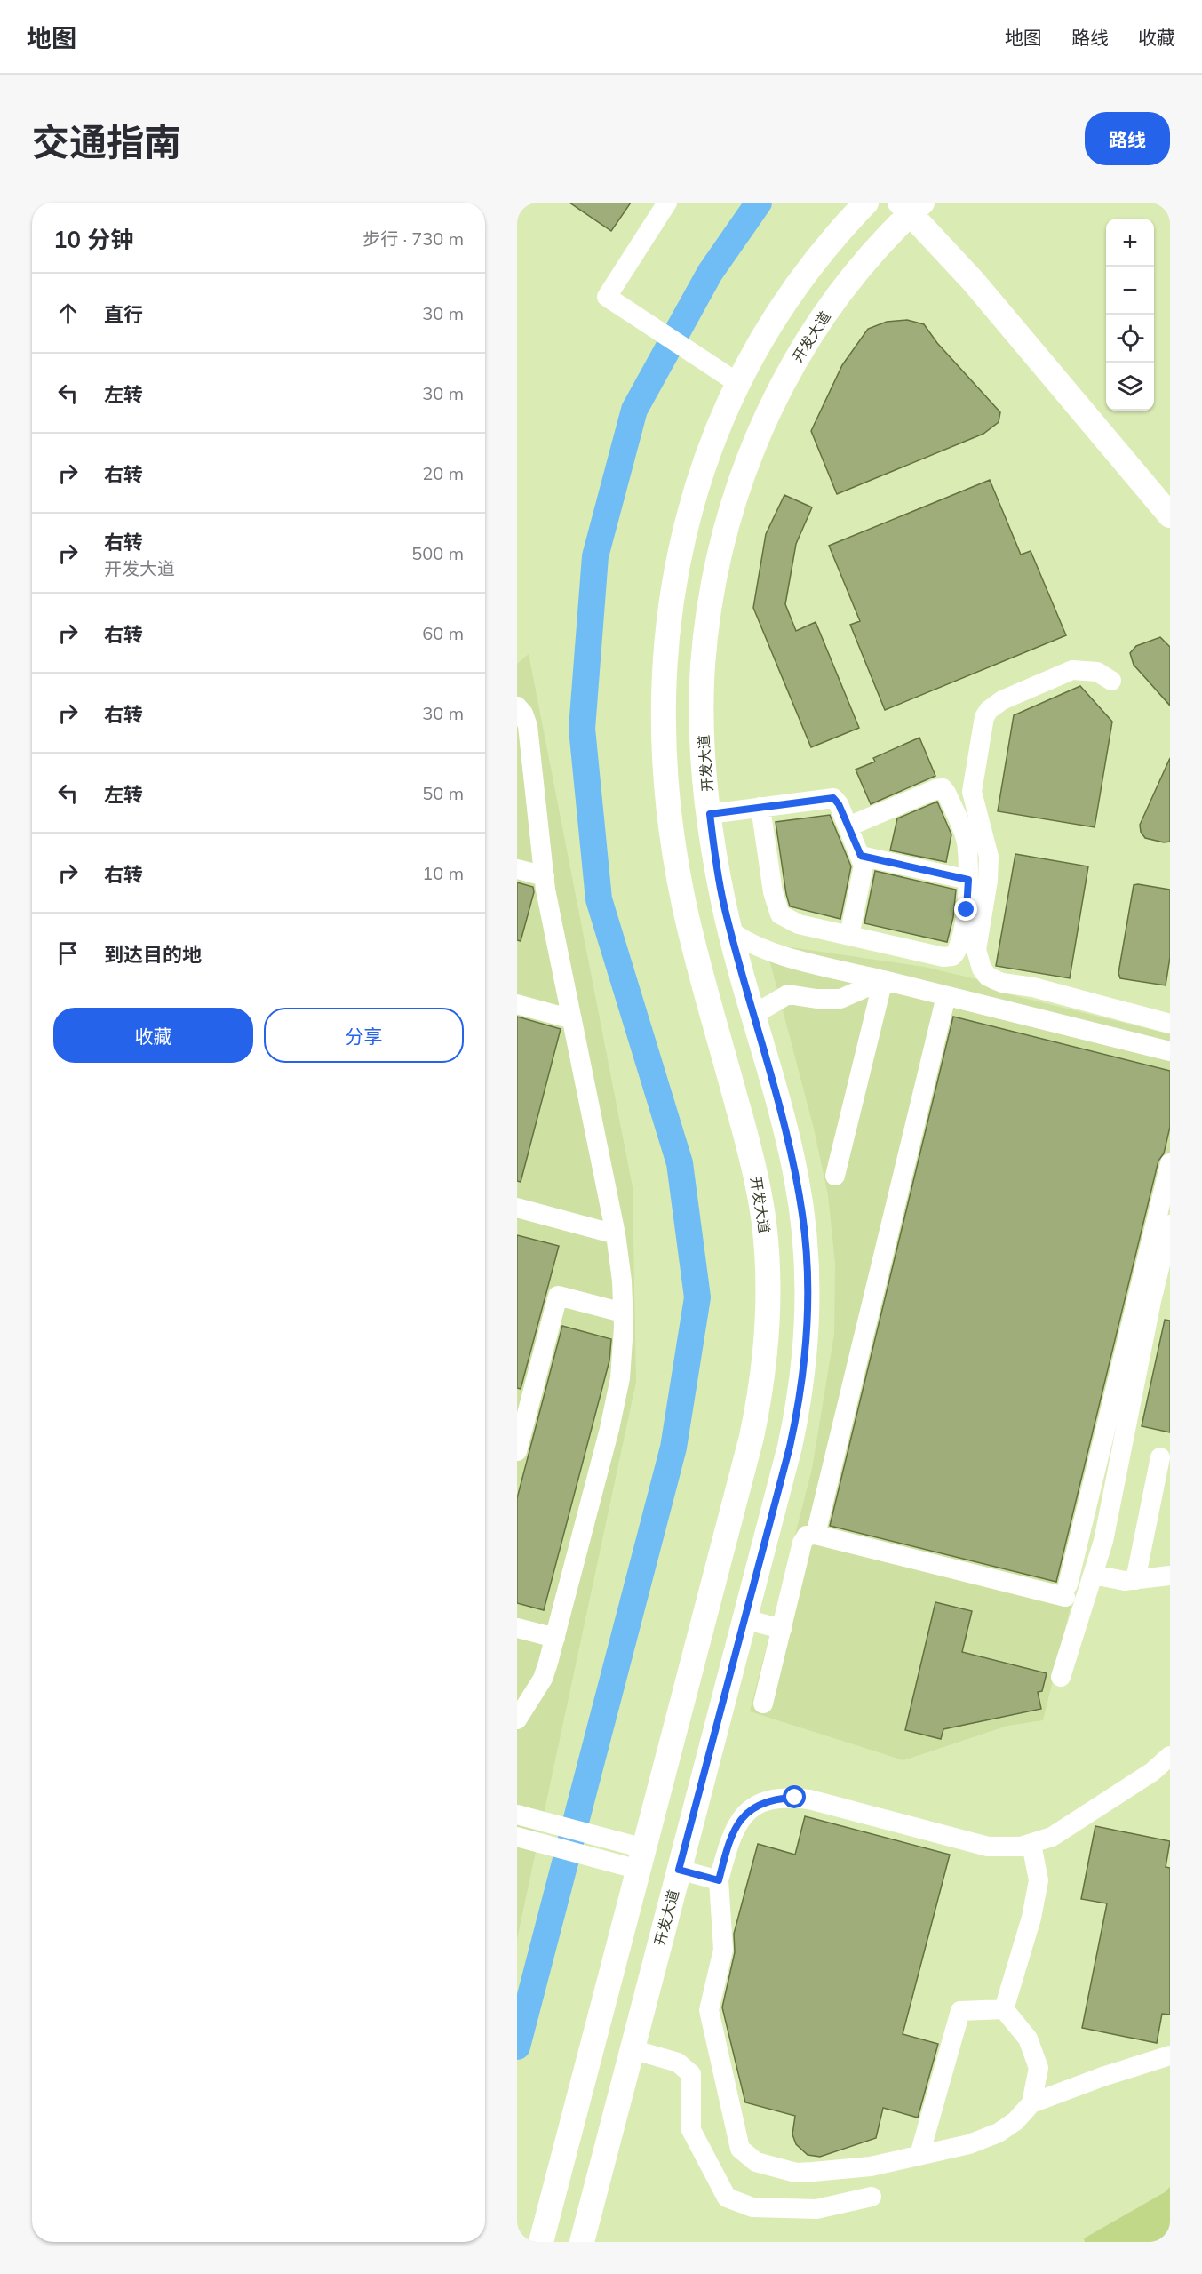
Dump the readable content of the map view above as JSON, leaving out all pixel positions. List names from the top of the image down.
{
  "streets": {
    "main road": ["开发大道"]
  },
  "page": {
    "header": "地图",
    "nav": ["地图", "路线", "收藏"],
    "title": "交通指南",
    "buttons": [
      "路线",
      ["收藏", "分享"]
    ],
    "heading": ["10 分钟", "步行 · 730 m"],
    "map_buttons": ["+", "−"],
    "list": [
      ["直行", "30 m"],
      ["左转", "30 m"],
      ["右转", "20 m"],
      ["右转", "开发大道", "500 m"],
      ["右转", "60 m"],
      ["右转", "30 m"],
      ["左转", "50 m"],
      ["右转", "10 m"],
      "到达目的地"
    ]
  }
}
